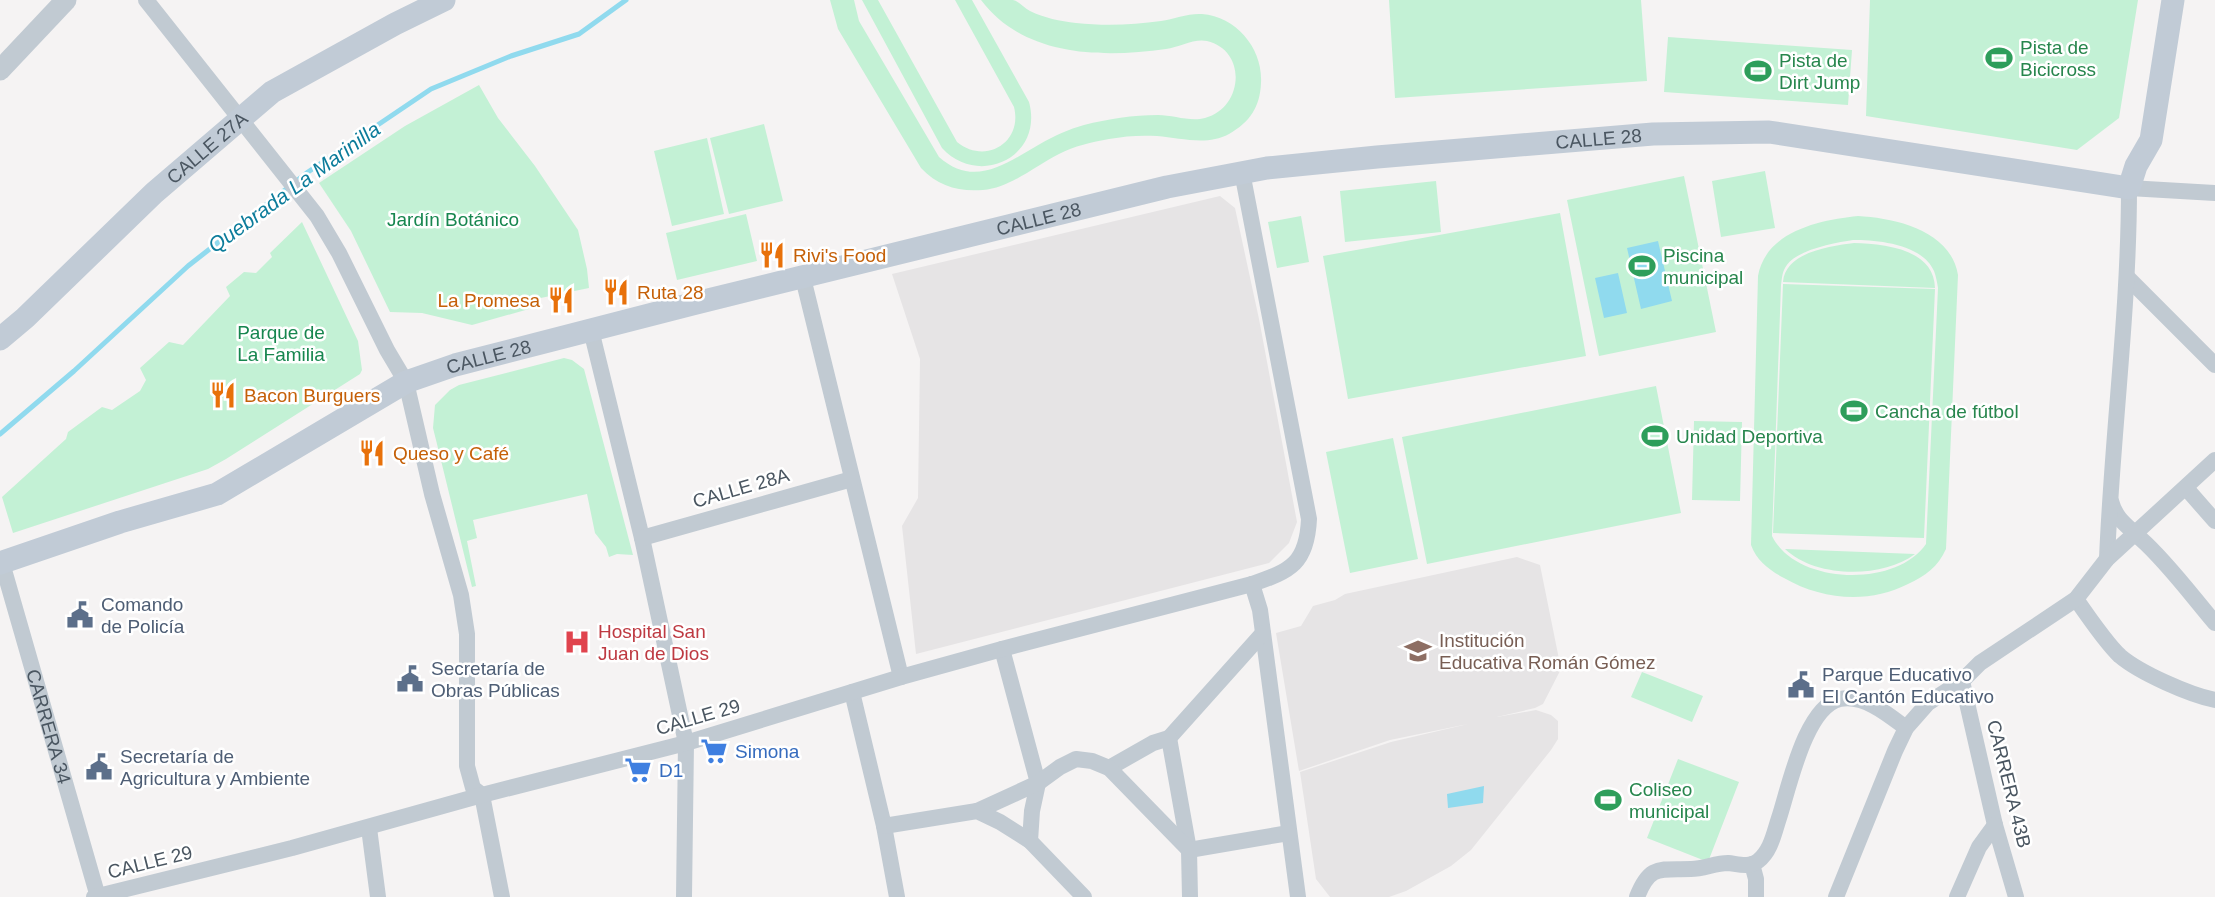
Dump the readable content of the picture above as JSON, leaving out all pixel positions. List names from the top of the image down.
{
  "streets": {
    "main road": ["CALLE 28", "CALLE 27A"],
    "street": [
      "CALLE 28A",
      "CALLE 29",
      "CARRERA 34",
      "CARRERA 43B"
    ]
  },
  "crossings": [
    ["CALLE 28", "CALLE 29"],
    ["CALLE 28", "CARRERA 34"],
    ["CALLE 29", "CARRERA 34"]
  ],
  "water": ["Quebrada La Marinilla"],
  "parks": ["Jardín Botánico", "Parque de La Familia"],
  "places": {
    "sports": [
      "Pista de Bicicross",
      "Pista de Dirt Jump",
      "Piscina municipal",
      "Cancha de fútbol",
      "Unidad Deportiva",
      "Coliseo municipal"
    ],
    "restaurant": [
      "Rivi's Food",
      "Ruta 28",
      "La Promesa",
      "Bacon Burguers",
      "Queso y Café"
    ],
    "public building": [
      "Comando de Policía",
      "Secretaría de Obras Públicas",
      "Parque Educativo El Cantón Educativo",
      "Secretaría de Agricultura y Ambiente"
    ],
    "hospital": ["Hospital San Juan de Dios"],
    "school or university": ["Institución Educativa Román Gómez"],
    "supermarket": ["Simona", "D1"]
  }
}
